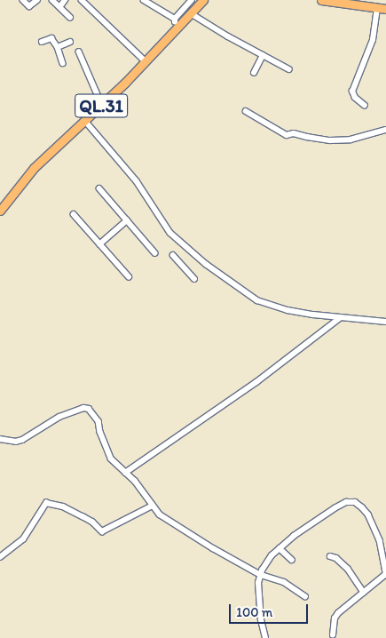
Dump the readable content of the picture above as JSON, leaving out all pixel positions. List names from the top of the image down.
{
  "streets": {
    "main road": ["QL.31"]
  },
  "scale_bar": "100 m"
}
